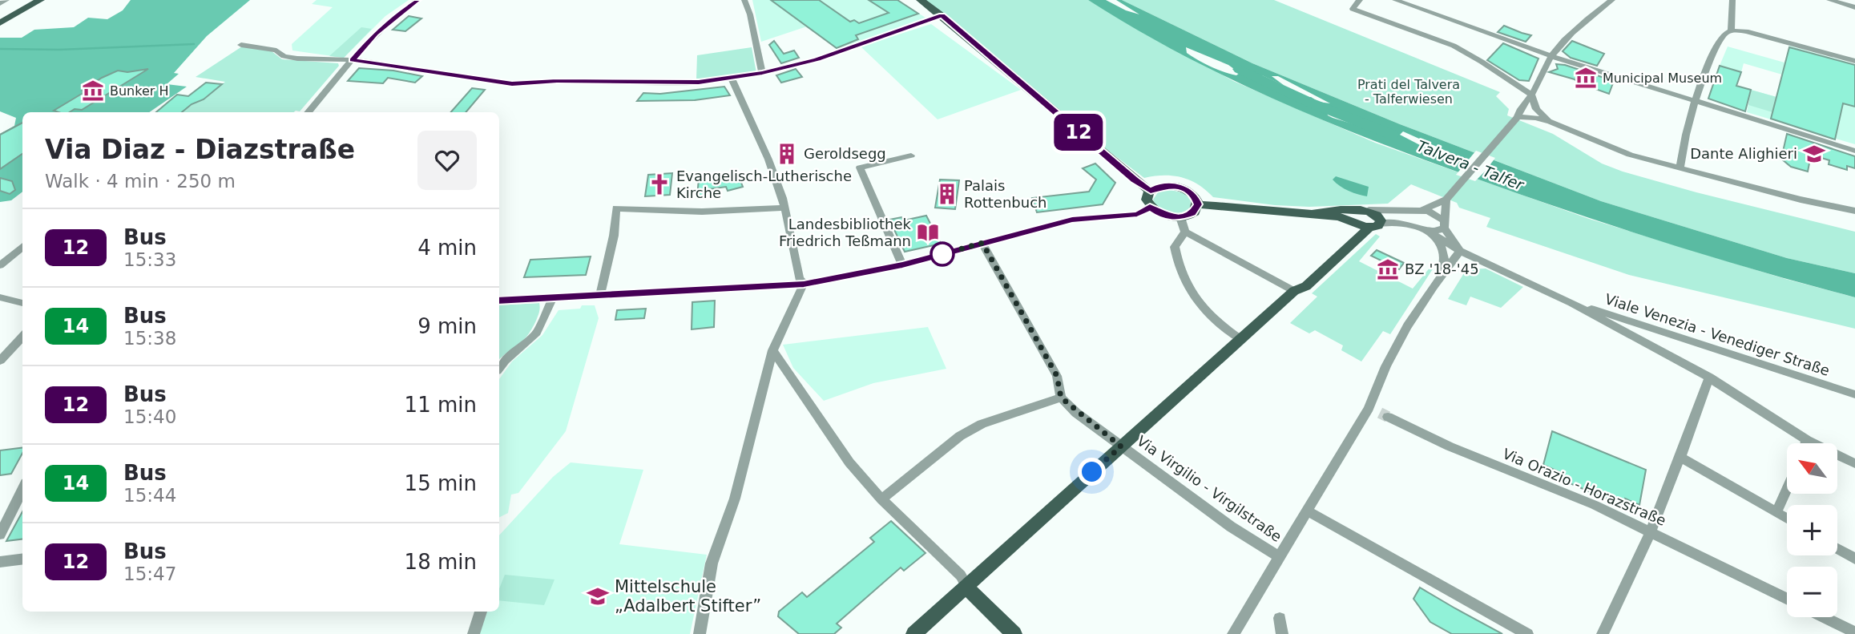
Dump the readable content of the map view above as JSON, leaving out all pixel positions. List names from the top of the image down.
{
  "streets": {
    "street": ["Viale Venezia - Venediger Straße", "Via Orazio - Horazstraße", "Via Virgilio - Virgilstraße"]
  },
  "water": ["Talvera - Talfer"],
  "parks": ["Prati del Talvera - Talferwiesen"],
  "places": {
    "museum": ["Municipal Museum", "Bunker H", "BZ '18-'45"],
    "building": ["Geroldsegg", "Palais Rottenbuch"],
    "school or university": ["Dante Alighieri", "Mittelschule „Adalbert Stifter”"],
    "church": ["Evangelisch-Lutherische Kirche"],
    "library": ["Landesbibliothek Friedrich Teßmann"]
  },
  "lines": ["bus line 12"],
  "north": "top left",
  "page": {
    "on_map": "12",
    "heading": ["Via Diaz - Diazstraße", "Walk · 4 min · 250 m"],
    "list": [
      {
        "mark": "12",
        "name": "Bus",
        "note": "15:33",
        "value": "4 min"
      },
      {
        "mark": "14",
        "name": "Bus",
        "note": "15:38",
        "value": "9 min"
      },
      {
        "mark": "12",
        "name": "Bus",
        "note": "15:40",
        "value": "11 min"
      },
      {
        "mark": "14",
        "name": "Bus",
        "note": "15:44",
        "value": "15 min"
      },
      {
        "mark": "12",
        "name": "Bus",
        "note": "15:47",
        "value": "18 min"
      }
    ],
    "map_buttons": ["+", "−"]
  }
}
